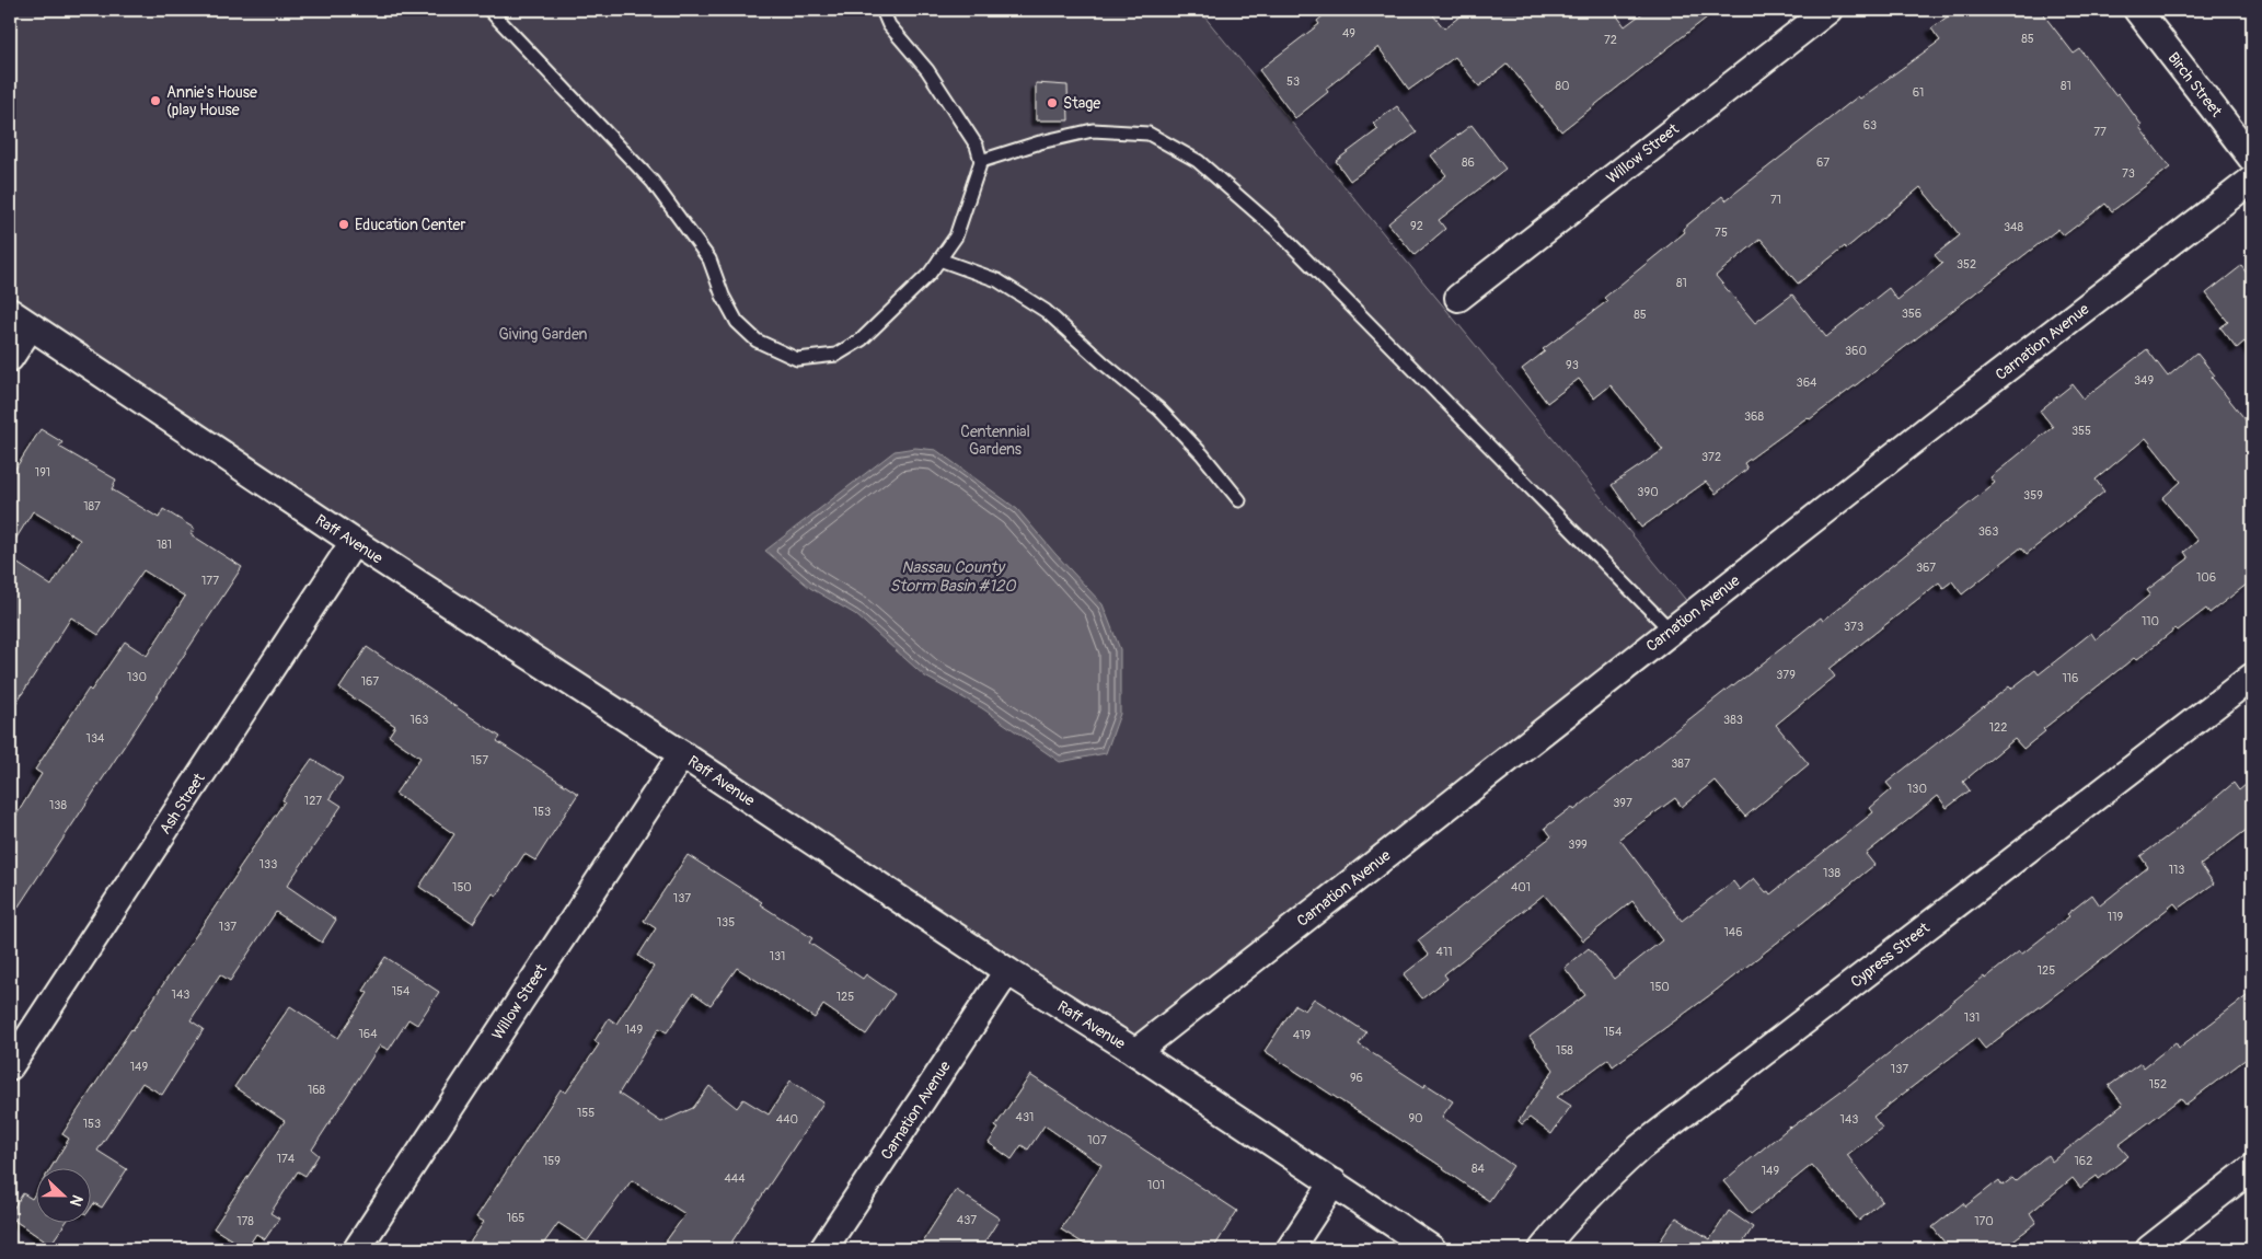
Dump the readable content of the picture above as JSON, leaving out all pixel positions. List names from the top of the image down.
{
  "streets": {
    "street": [
      "Birch Street",
      "Willow Street",
      "Carnation Avenue",
      "Raff Avenue",
      "Ash Street",
      "Cypress Street"
    ]
  },
  "crossings": [
    ["Willow Street", "Raff Avenue"],
    ["Carnation Avenue", "Raff Avenue"],
    ["Raff Avenue", "Ash Street"]
  ],
  "water": ["Nassau County Storm Basin #120"],
  "parks": ["Giving Garden", "Centennial Gardens"],
  "places": ["Annie's House (play House", "Stage", "Education Center"],
  "house_numbers": [
    "49",
    "85",
    "72",
    "53",
    "80",
    "81",
    "61",
    "63",
    "77",
    "86",
    "67",
    "73",
    "71",
    "92",
    "348",
    "75",
    "352",
    "81",
    "356",
    "85",
    "360",
    "93",
    "349",
    "364",
    "368",
    "355",
    "372",
    "191",
    "390",
    "359",
    "187",
    "363",
    "181",
    "367",
    "106",
    "177",
    "110",
    "373",
    "379",
    "130",
    "116",
    "167",
    "163",
    "383",
    "122",
    "134",
    "157",
    "387",
    "130",
    "127",
    "397",
    "138",
    "153",
    "399",
    "133",
    "113",
    "138",
    "150",
    "401",
    "137",
    "119",
    "135",
    "137",
    "146",
    "411",
    "131",
    "125",
    "150",
    "154",
    "143",
    "125",
    "131",
    "149",
    "154",
    "164",
    "419",
    "158",
    "149",
    "137",
    "96",
    "152",
    "168",
    "155",
    "431",
    "90",
    "440",
    "143",
    "153",
    "107",
    "174",
    "159",
    "162",
    "84",
    "149",
    "444",
    "101",
    "165",
    "437",
    "178",
    "170"
  ],
  "north": "right"
}
